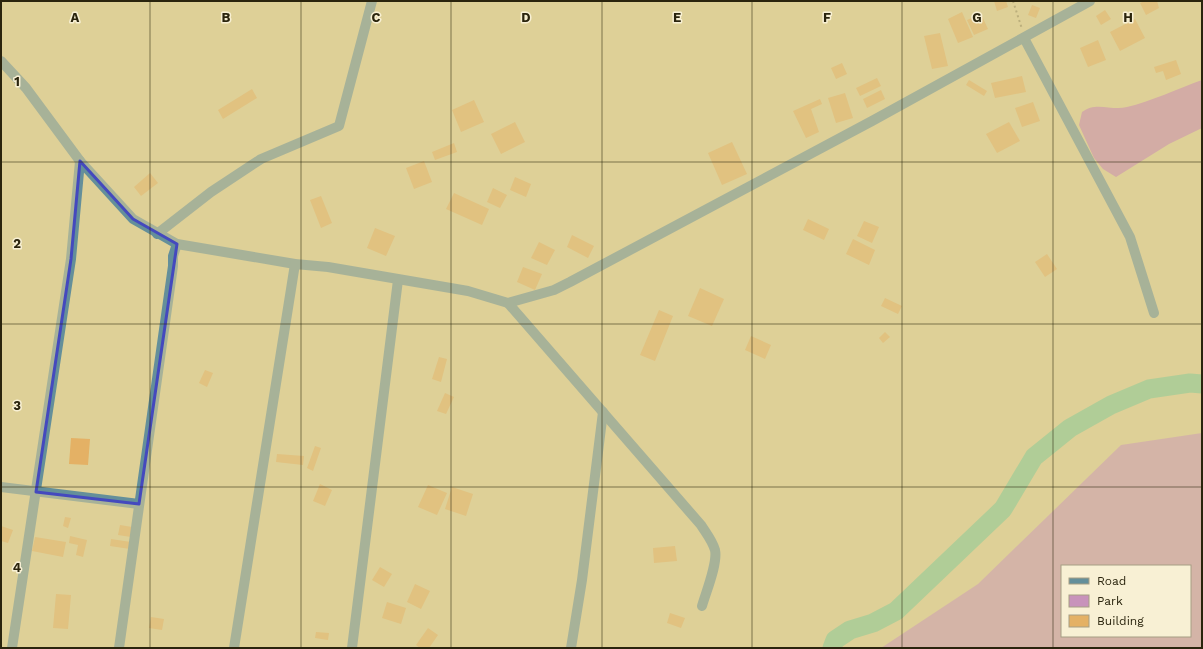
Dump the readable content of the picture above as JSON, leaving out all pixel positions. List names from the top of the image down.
{
  "legend": ["Road", "Park", "Building"],
  "grid": {
    "columns": [
      "A",
      "B",
      "C",
      "D",
      "E",
      "F",
      "G",
      "H"
    ],
    "rows": [
      "1",
      "2",
      "3",
      "4"
    ]
  }
}
